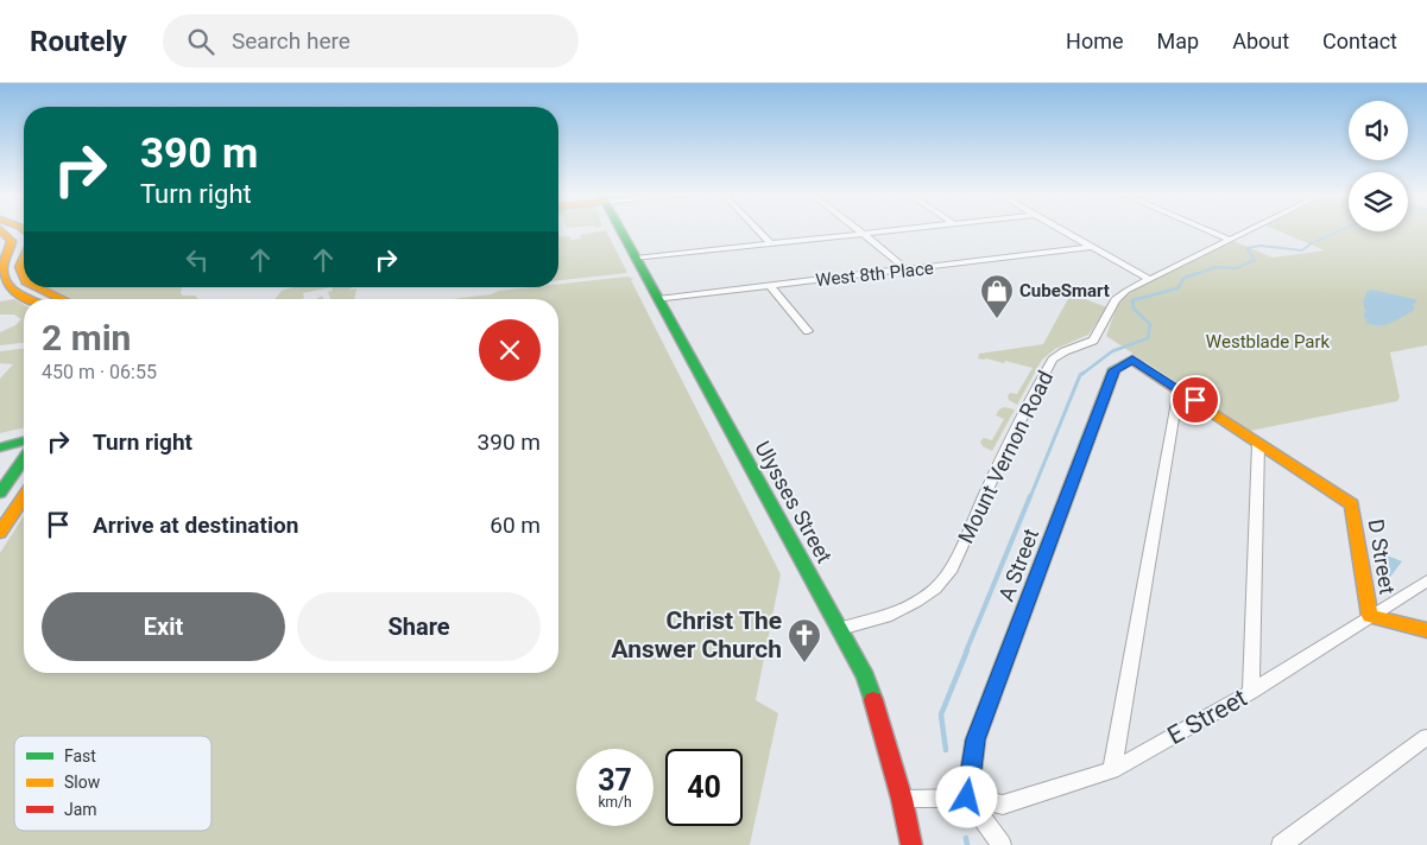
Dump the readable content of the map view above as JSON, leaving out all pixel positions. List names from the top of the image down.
{
  "streets": {
    "street": [
      "West 8th Place",
      "Mount Vernon Road",
      "Ulysses Street",
      "D Street",
      "A Street",
      "E Street"
    ]
  },
  "crossings": [
    ["West 8th Place", "Ulysses Street"],
    ["Mount Vernon Road", "Ulysses Street"],
    ["Ulysses Street", "E Street"],
    ["D Street", "E Street"],
    ["A Street", "E Street"]
  ],
  "parks": ["Westblade Park"],
  "places": {
    "shop": ["CubeSmart"],
    "church": ["Christ The Answer Church"]
  },
  "legend": ["Fast", "Slow", "Jam"],
  "page": {
    "header": "Routely",
    "search": "Search here",
    "nav": [
      "Home",
      "Map",
      "About",
      "Contact"
    ],
    "turn": ["390 m", "Turn right"],
    "heading": ["2 min", "450 m · 06:55"],
    "list": [
      {
        "name": "Turn right",
        "value": "390 m"
      },
      {
        "name": "Arrive at destination",
        "value": "60 m"
      }
    ],
    "buttons": ["Exit", "Share"],
    "speed": "37 km/h",
    "limit": "40"
  }
}
